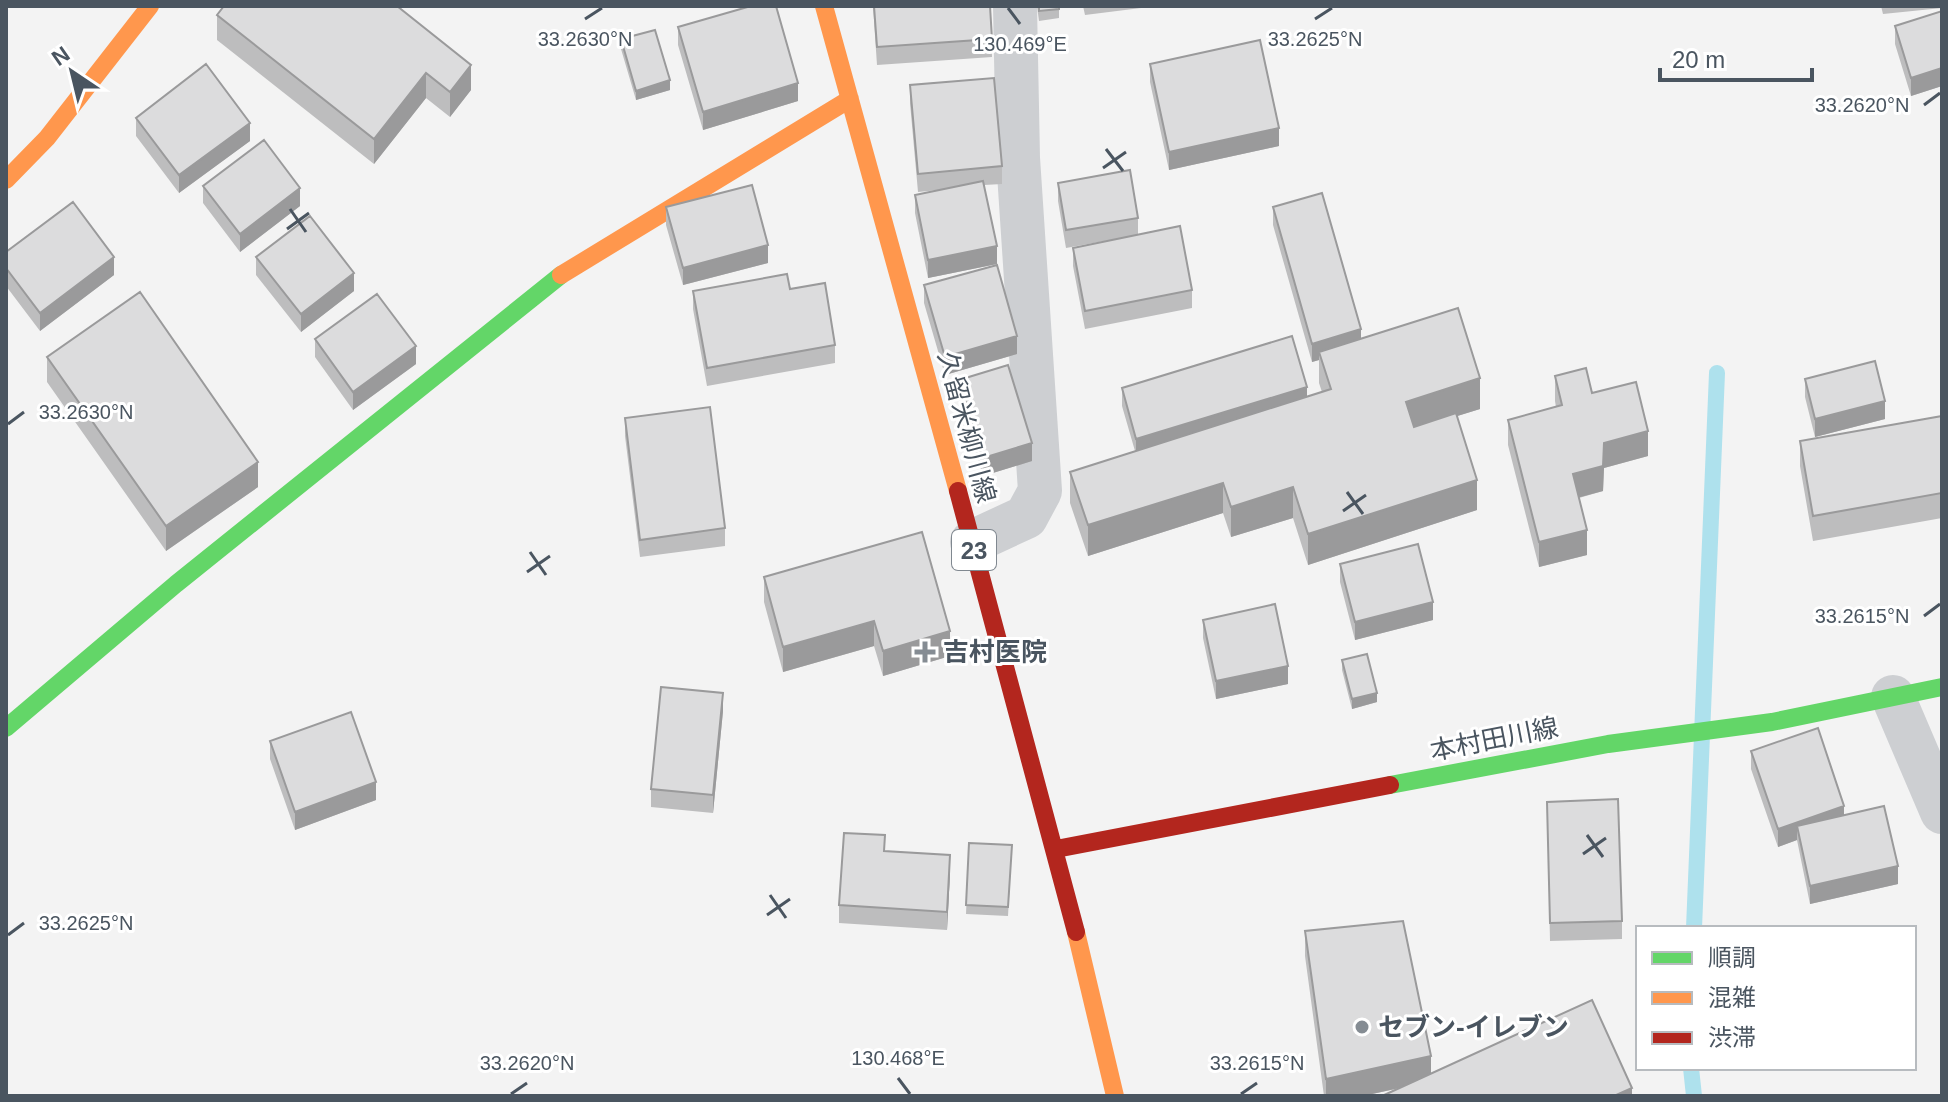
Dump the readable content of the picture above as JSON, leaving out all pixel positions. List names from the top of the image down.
{
  "streets": {
    "main road": ["久留米柳川線", "23", "本村田川線"]
  },
  "crossings": [
    ["久留米柳川線", "本村田川線"]
  ],
  "places": {
    "health": ["吉村医院"],
    "other": ["セブン-イレブン"]
  },
  "legend": ["順調", "混雑", "渋滞"],
  "scale_bar": "20 m",
  "north": "top left",
  "coordinates": [
    "33.2630°N",
    "33.2625°N",
    "130.469°E",
    "33.2620°N",
    "33.2615°N",
    "130.468°E"
  ]
}
